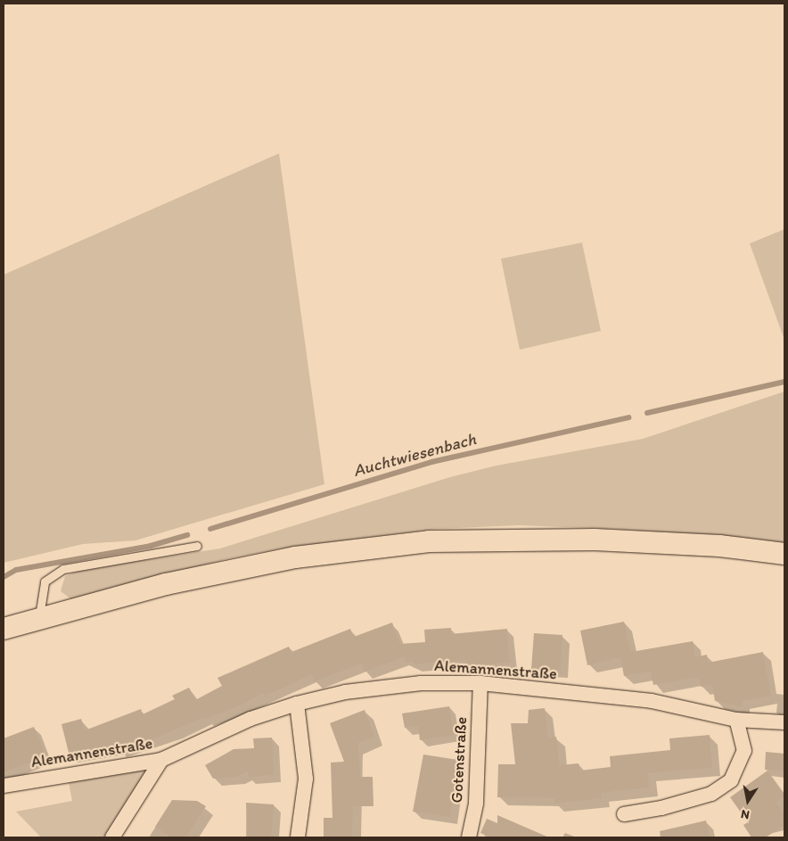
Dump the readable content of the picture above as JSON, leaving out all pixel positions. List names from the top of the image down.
{
  "streets": {
    "street": ["Alemannenstraße", "Gotenstraße"]
  },
  "crossings": [
    ["Alemannenstraße", "Gotenstraße"]
  ],
  "water": ["Auchtwiesenbach"],
  "north": "bottom"
}
